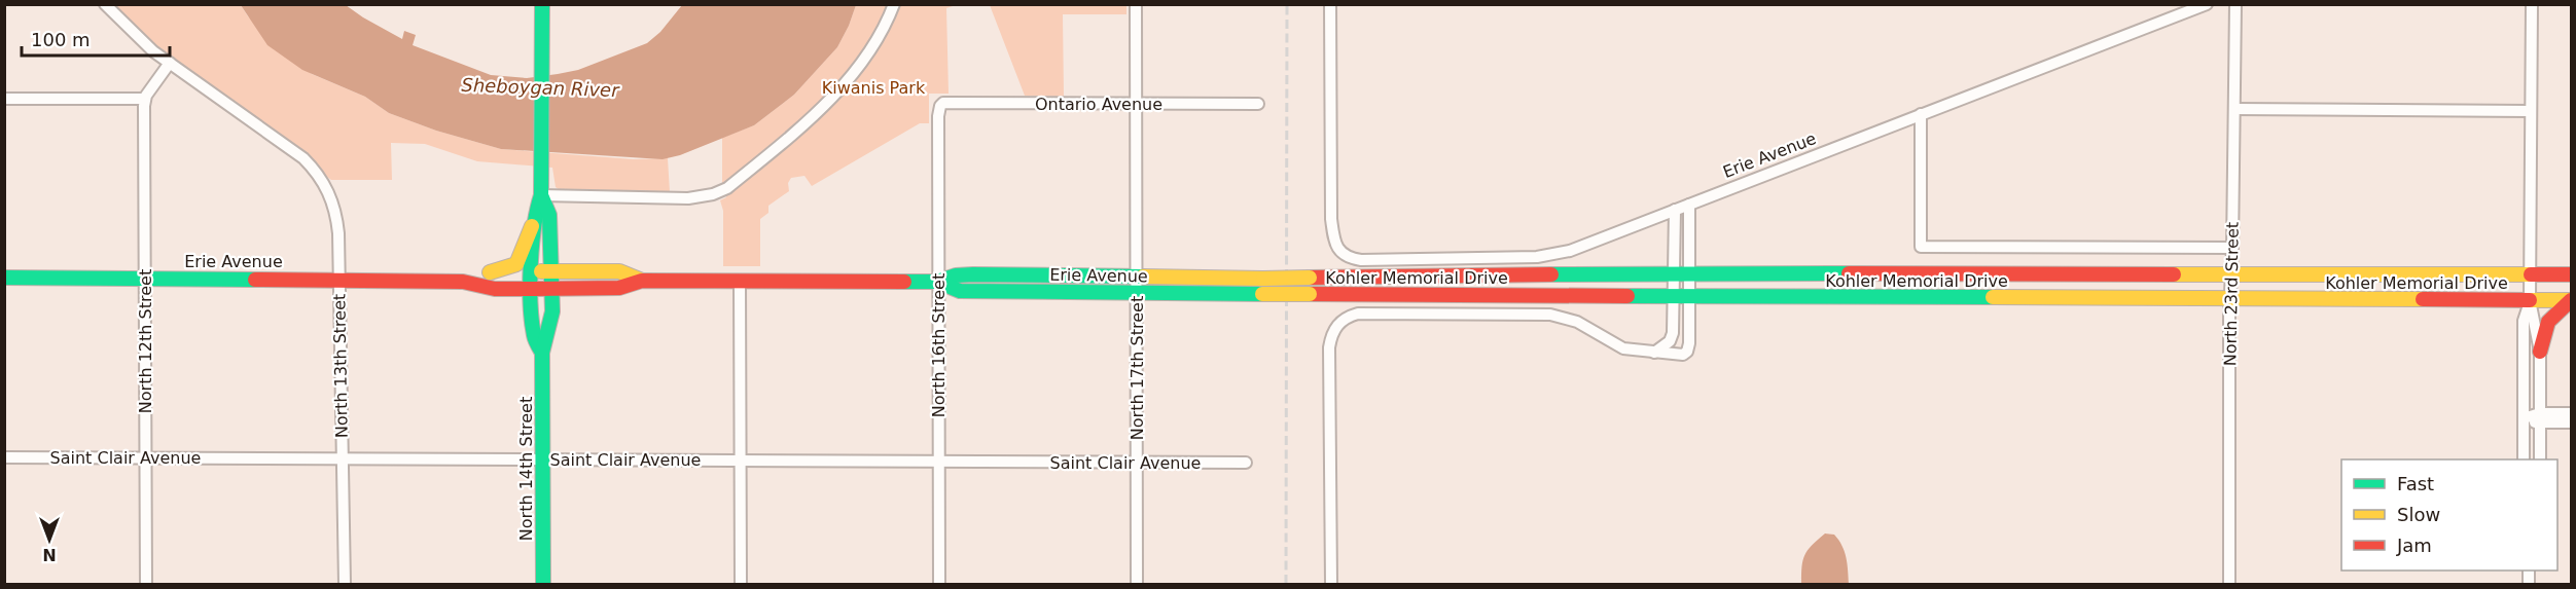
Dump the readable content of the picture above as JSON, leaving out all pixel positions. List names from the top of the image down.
{
  "streets": {
    "main road": ["Erie Avenue", "Kohler Memorial Drive", "North 14th Street"],
    "street": [
      "Ontario Avenue",
      "North 23rd Street",
      "North 12th Street",
      "North 16th Street",
      "North 13th Street",
      "North 17th Street",
      "Saint Clair Avenue"
    ]
  },
  "crossings": [
    ["Ontario Avenue", "North 16th Street"],
    ["Ontario Avenue", "North 17th Street"],
    ["Erie Avenue", "Kohler Memorial Drive"],
    ["Erie Avenue", "North 12th Street"],
    ["Erie Avenue", "North 16th Street"],
    ["Erie Avenue", "North 13th Street"],
    ["Erie Avenue", "North 17th Street"],
    ["Erie Avenue", "North 14th Street"],
    ["Kohler Memorial Drive", "North 23rd Street"],
    ["North 12th Street", "Saint Clair Avenue"],
    ["North 16th Street", "Saint Clair Avenue"],
    ["North 13th Street", "Saint Clair Avenue"],
    ["North 17th Street", "Saint Clair Avenue"],
    ["Saint Clair Avenue", "North 14th Street"]
  ],
  "water": ["Sheboygan River"],
  "parks": ["Kiwanis Park"],
  "legend": ["Fast", "Slow", "Jam"],
  "scale_bar": "100 m",
  "north": "bottom"
}
